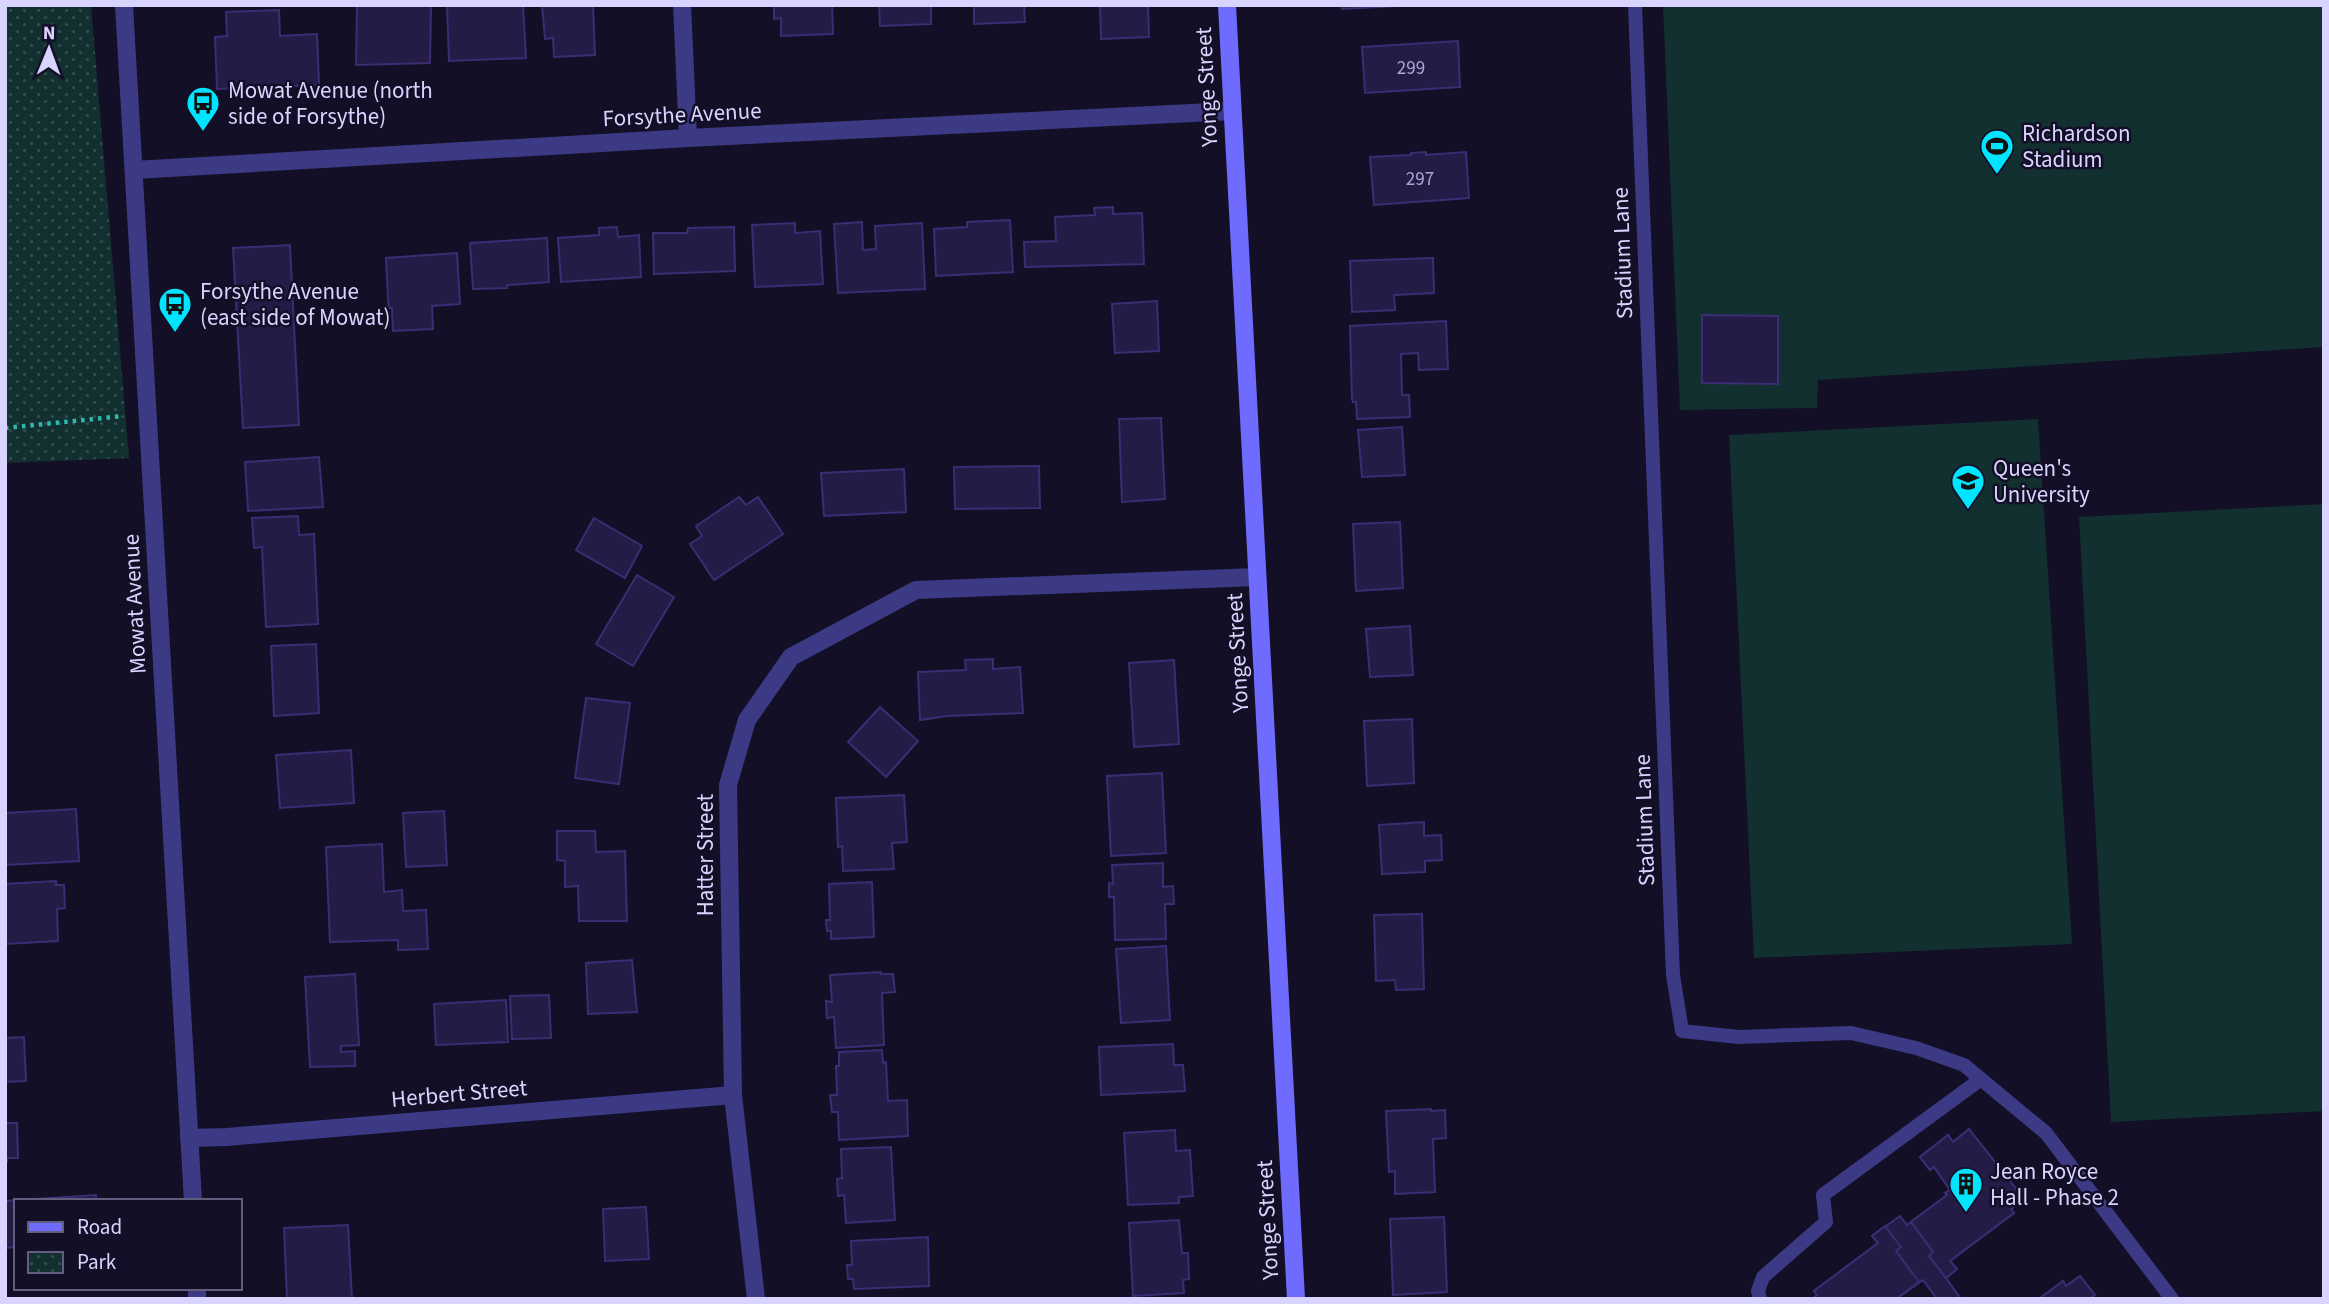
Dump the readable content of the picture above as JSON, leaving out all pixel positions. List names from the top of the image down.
{
  "streets": {
    "street": [
      "Yonge Street",
      "Forsythe Avenue",
      "Mowat Avenue",
      "Hatter Street",
      "Herbert Street"
    ],
    "lane": ["Stadium Lane"]
  },
  "crossings": [
    ["Yonge Street", "Forsythe Avenue"],
    ["Yonge Street", "Hatter Street"],
    ["Forsythe Avenue", "Mowat Avenue"],
    ["Mowat Avenue", "Herbert Street"],
    ["Hatter Street", "Herbert Street"]
  ],
  "places": {
    "bus stop": ["Mowat Avenue (north side of Forsythe)", "Forsythe Avenue (east side of Mowat)"],
    "sports": ["Richardson Stadium"],
    "school or university": ["Queen's University"],
    "building": ["Jean Royce Hall - Phase 2"]
  },
  "house_numbers": ["299", "297"],
  "legend": ["Road", "Park"],
  "north": "top"
}
